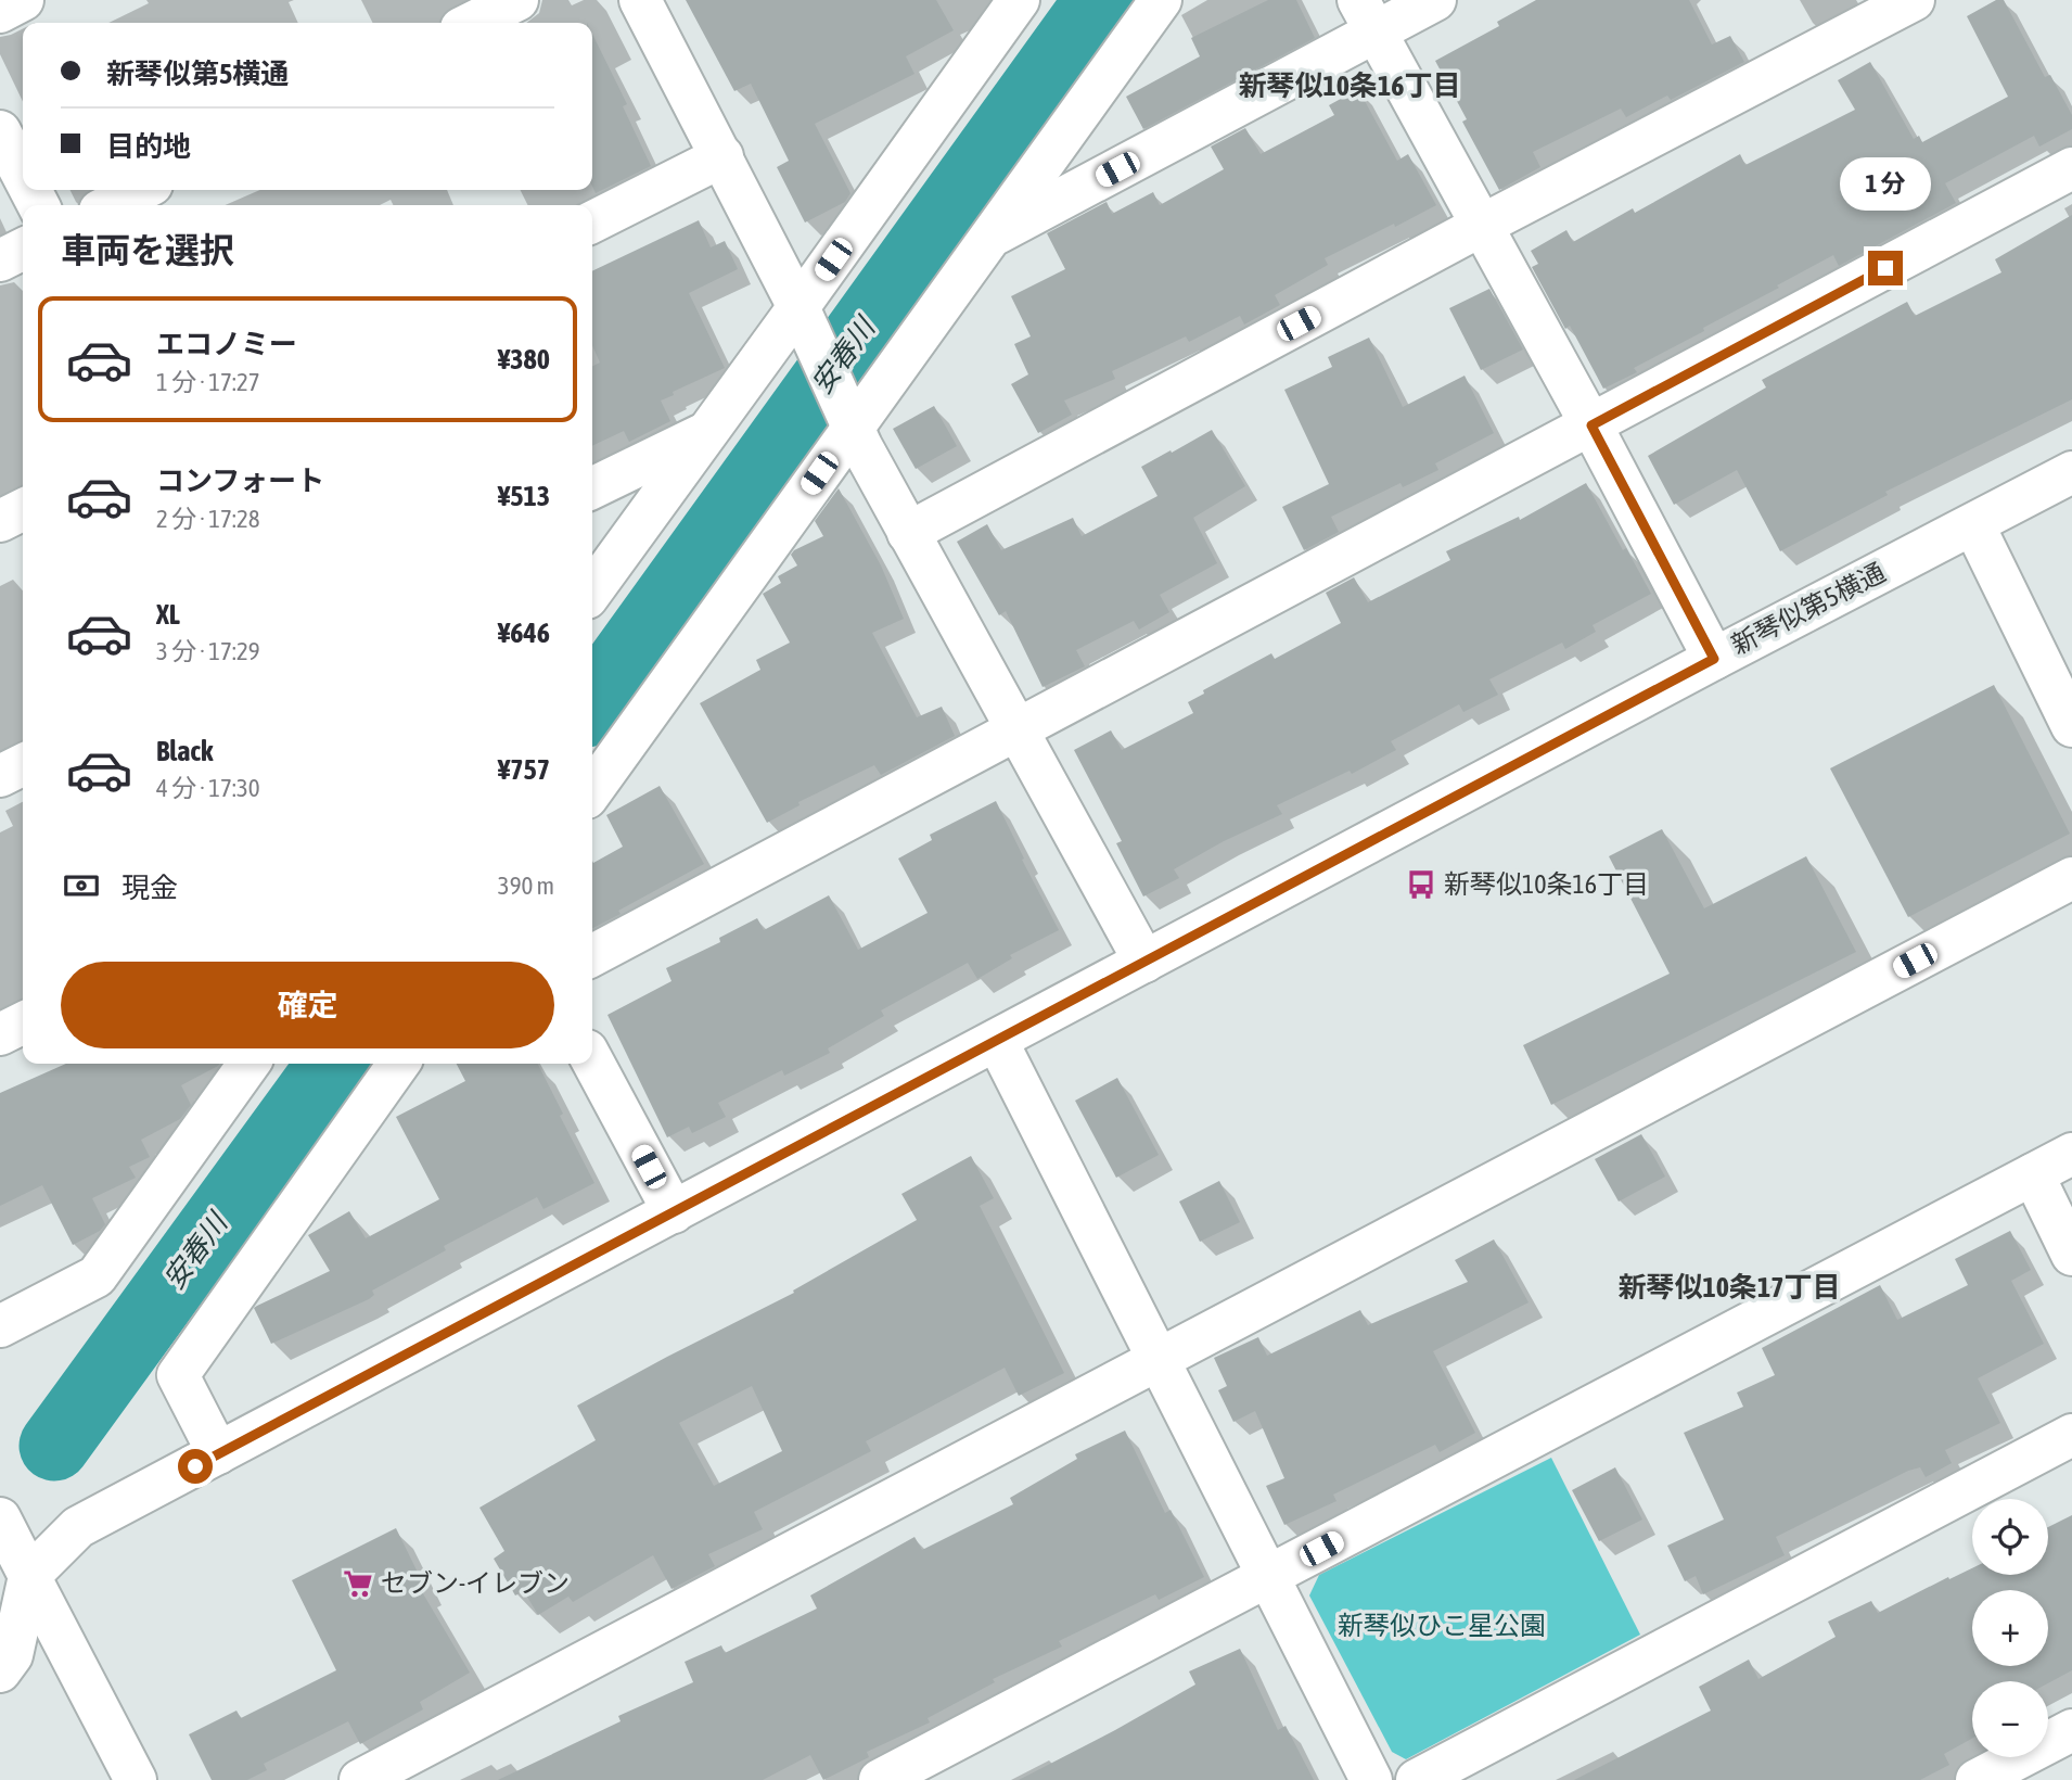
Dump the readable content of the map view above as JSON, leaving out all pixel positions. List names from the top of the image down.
{
  "streets": {
    "street": ["新琴似第5横通"]
  },
  "districts": ["新琴似10条16丁目", "新琴似10条17丁目"],
  "water": ["安春川"],
  "parks": ["新琴似ひこ星公園"],
  "places": {
    "bus stop": ["新琴似10条16丁目"],
    "supermarket": ["セブン-イレブン"]
  },
  "page": {
    "banner": ["新琴似第5横通", "目的地"],
    "bubble": "1 分",
    "heading": "車両を選択",
    "list": [
      {
        "name": "エコノミー",
        "note": "1 分 · 17:27",
        "value": "¥380"
      },
      {
        "name": "コンフォート",
        "note": "2 分 · 17:28",
        "value": "¥513"
      },
      {
        "name": "XL",
        "note": "3 分 · 17:29",
        "value": "¥646"
      },
      {
        "name": "Black",
        "note": "4 分 · 17:30",
        "value": "¥757"
      }
    ],
    "pay": ["現金", "390 m"],
    "buttons": "確定",
    "map_buttons": ["+", "−"]
  }
}
